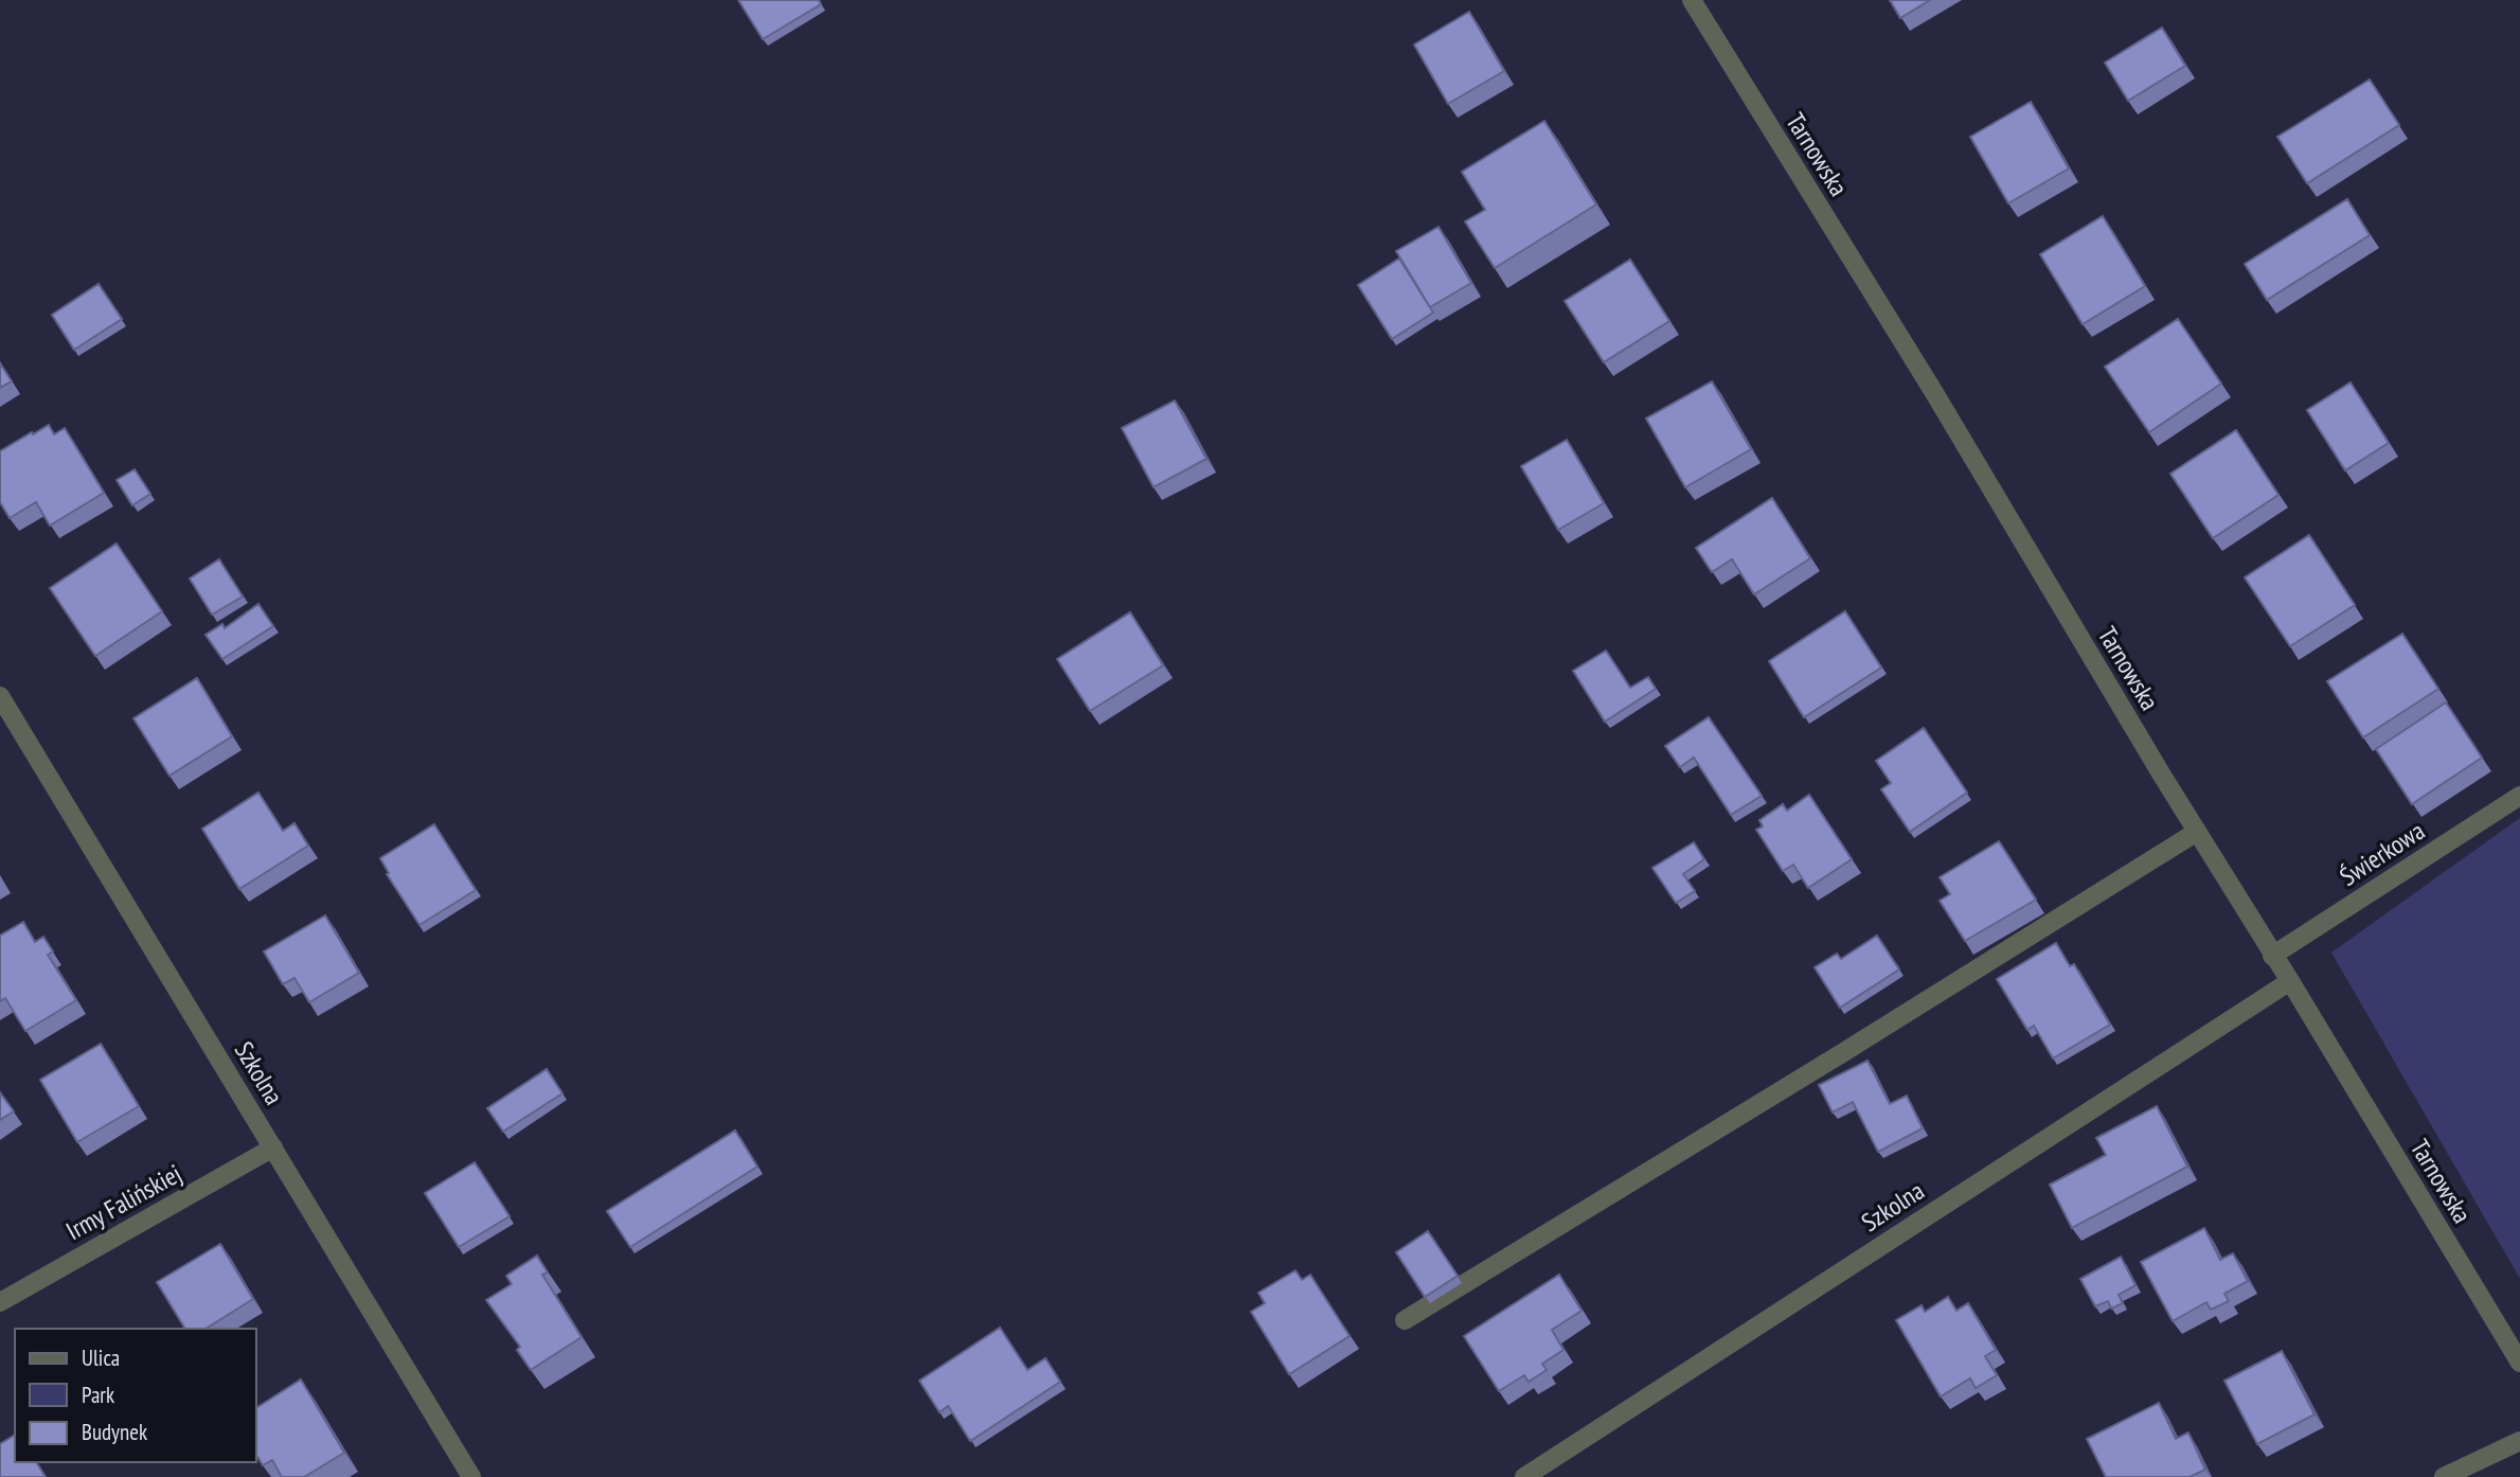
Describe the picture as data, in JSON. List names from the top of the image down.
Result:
{
  "streets": {
    "street": [
      "Tarnowska",
      "Świerkowa",
      "Szkolna",
      "Irmy Falińskiej"
    ]
  },
  "crossings": [
    ["Tarnowska", "Świerkowa"],
    ["Tarnowska", "Szkolna"],
    ["Szkolna", "Irmy Falińskiej"]
  ],
  "legend": ["Ulica", "Park", "Budynek"]
}
